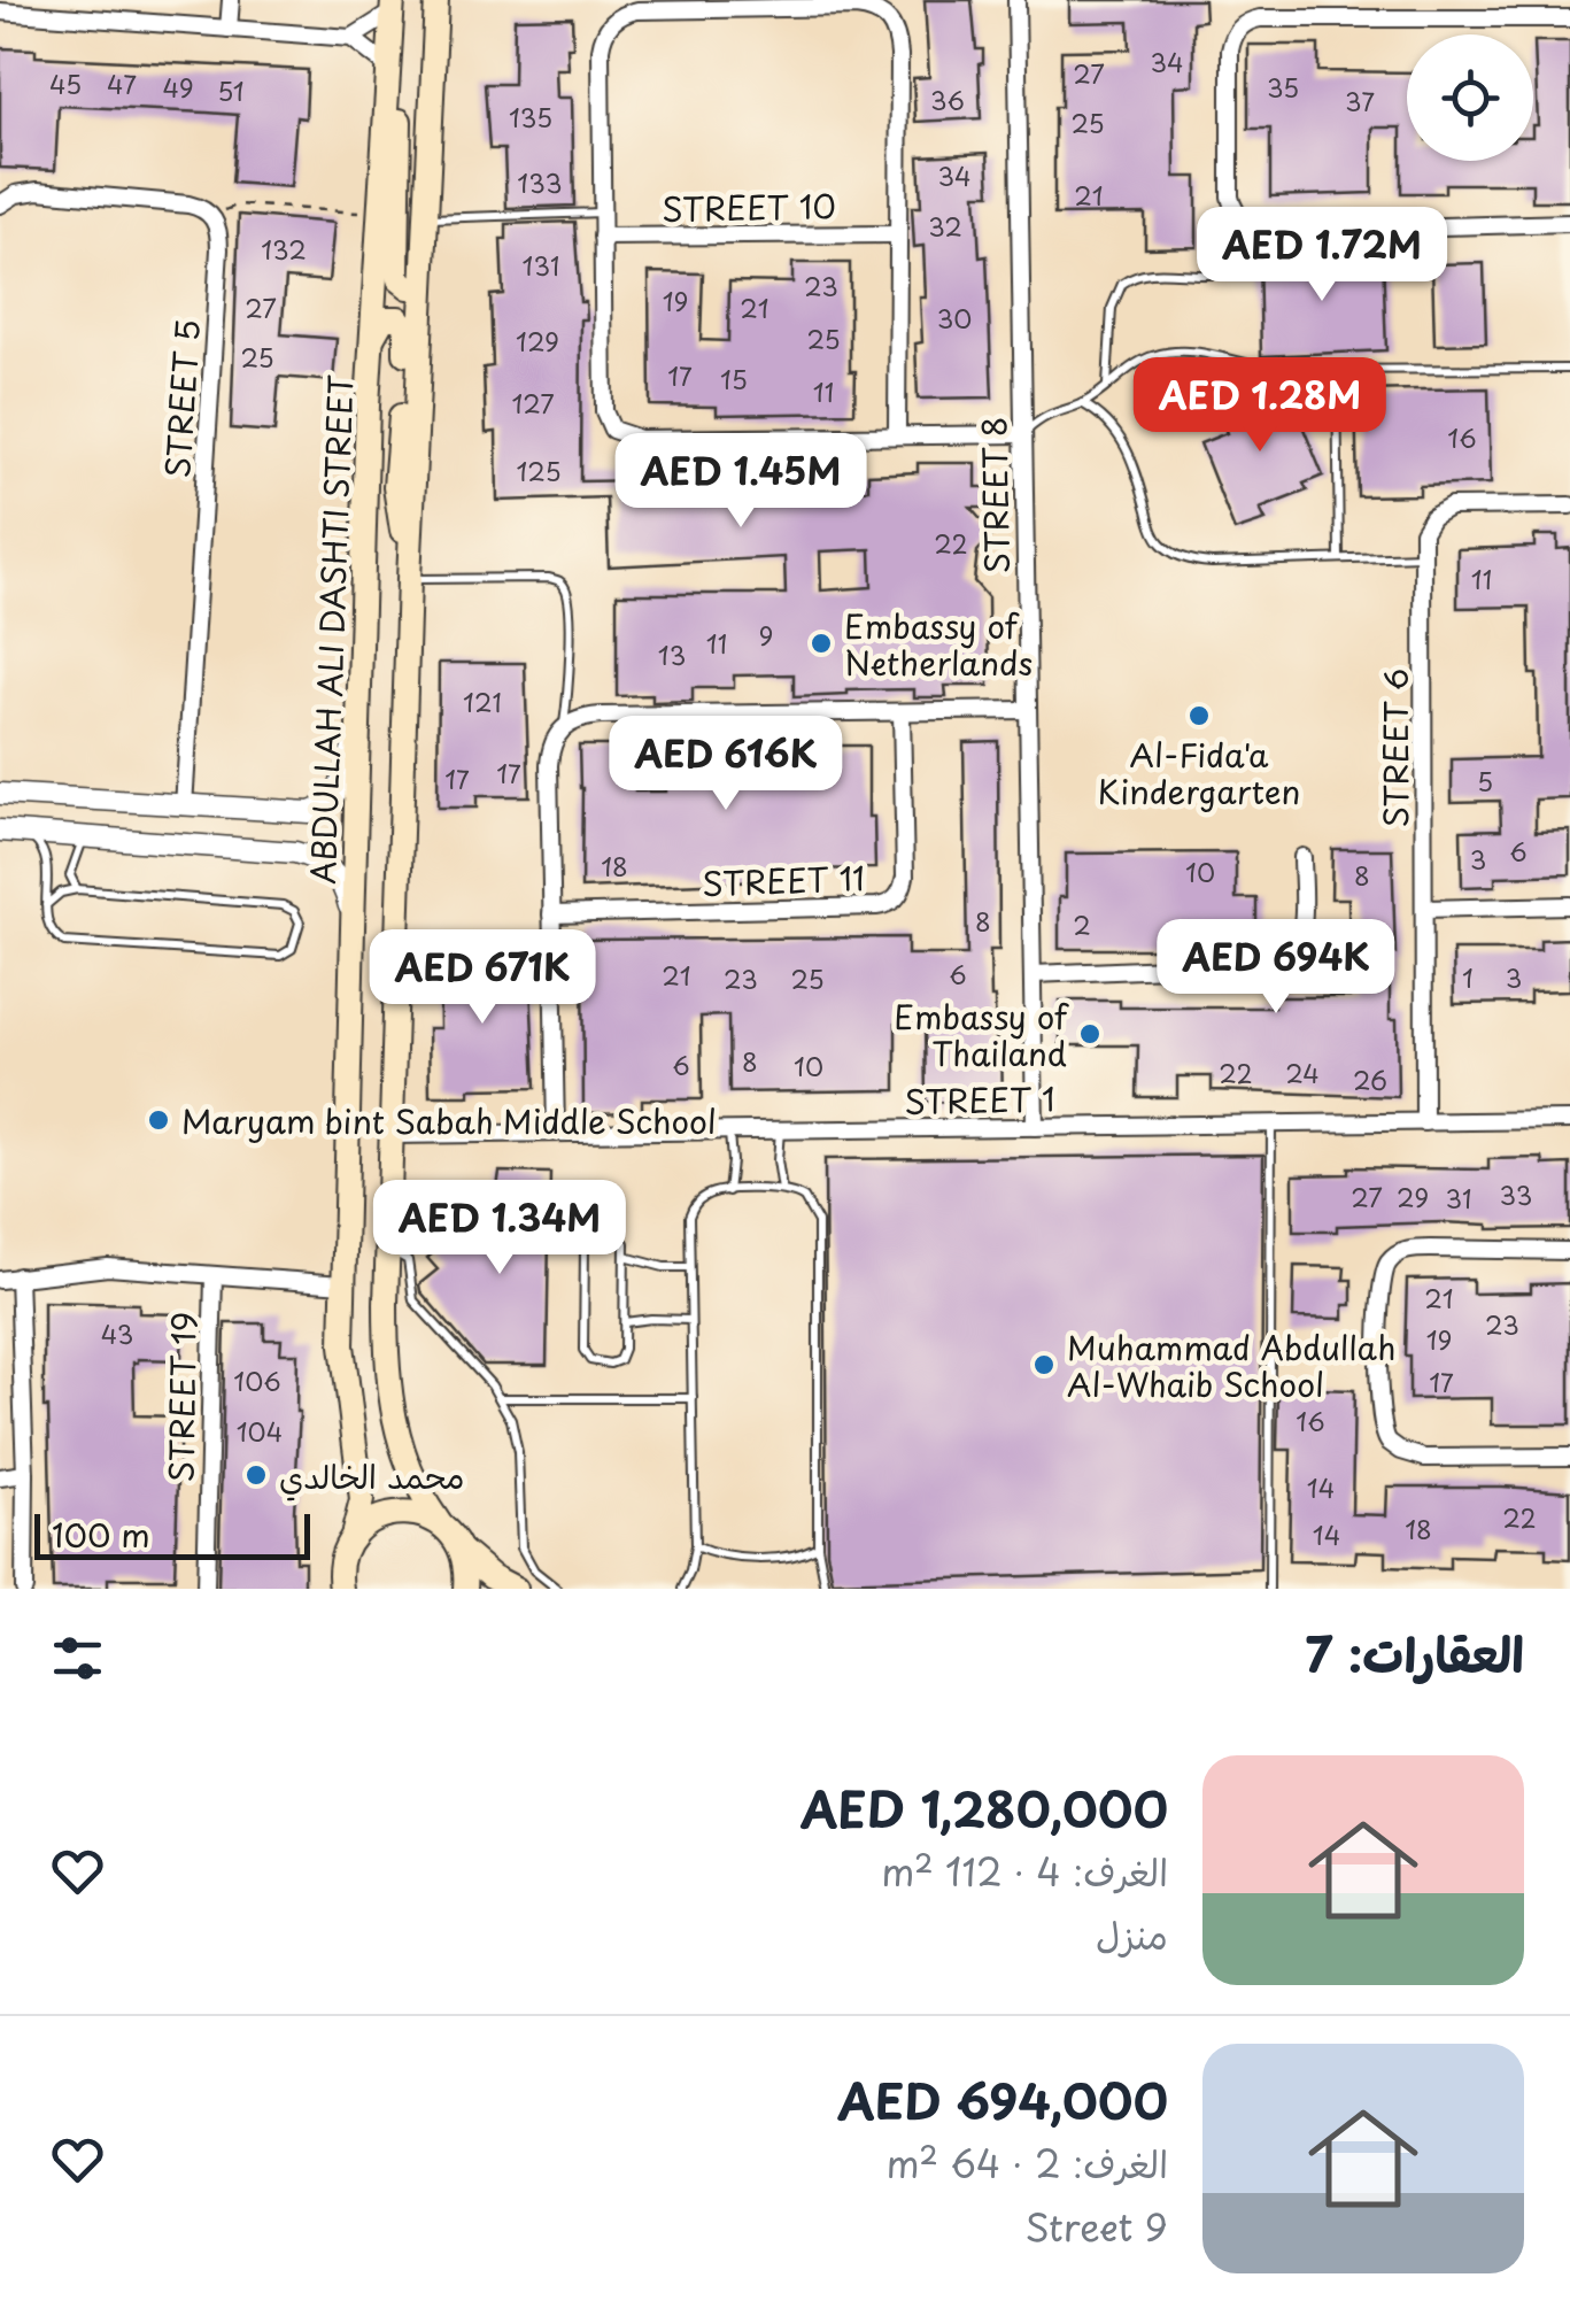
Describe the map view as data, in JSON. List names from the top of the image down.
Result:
{
  "streets": {
    "main road": ["ABDULLAH ALI DASHTI STREET"],
    "street": [
      "STREET 10",
      "STREET 5",
      "STREET 8",
      "STREET 6",
      "STREET 11",
      "STREET 1",
      "STREET 19"
    ]
  },
  "crossings": [
    ["STREET 8", "STREET 1"],
    ["STREET 6", "STREET 1"]
  ],
  "places": [
    "Embassy of Netherlands",
    "Al-Fida'a Kindergarten",
    "Embassy of Thailand",
    "Maryam bint Sabah Middle School",
    "Muhammad Abdullah Al-Whaib School",
    "محمد الخالدي"
  ],
  "house_numbers": [
    "34",
    "27",
    "45",
    "47",
    "49",
    "35",
    "51",
    "36",
    "37",
    "135",
    "25",
    "34",
    "133",
    "21",
    "32",
    "132",
    "131",
    "23",
    "19",
    "27",
    "21",
    "30",
    "25",
    "129",
    "25",
    "17",
    "15",
    "11",
    "127",
    "16",
    "125",
    "22",
    "11",
    "9",
    "11",
    "13",
    "121",
    "17",
    "17",
    "5",
    "6",
    "3",
    "18",
    "10",
    "8",
    "8",
    "2",
    "6",
    "21",
    "1",
    "3",
    "23",
    "25",
    "8",
    "6",
    "10",
    "22",
    "24",
    "26",
    "33",
    "27",
    "29",
    "31",
    "21",
    "23",
    "43",
    "19",
    "106",
    "17",
    "16",
    "104",
    "14",
    "22",
    "18",
    "14"
  ],
  "scale_bar": "100 m",
  "page": {
    "price": [
      "AED 1.72M",
      "AED 1.28M",
      "AED 1.45M",
      "AED 616K",
      "AED 694K",
      "AED 671K",
      "AED 1.34M"
    ],
    "scale": "100 m",
    "heading": "العقارات: 7",
    "list": [
      {
        "name": "AED 1,280,000",
        "note": "الغرف: 4 · 112 m² · منزل"
      },
      {
        "name": "AED 694,000",
        "note": "الغرف: 2 · 64 m² · Street 9"
      }
    ]
  }
}
